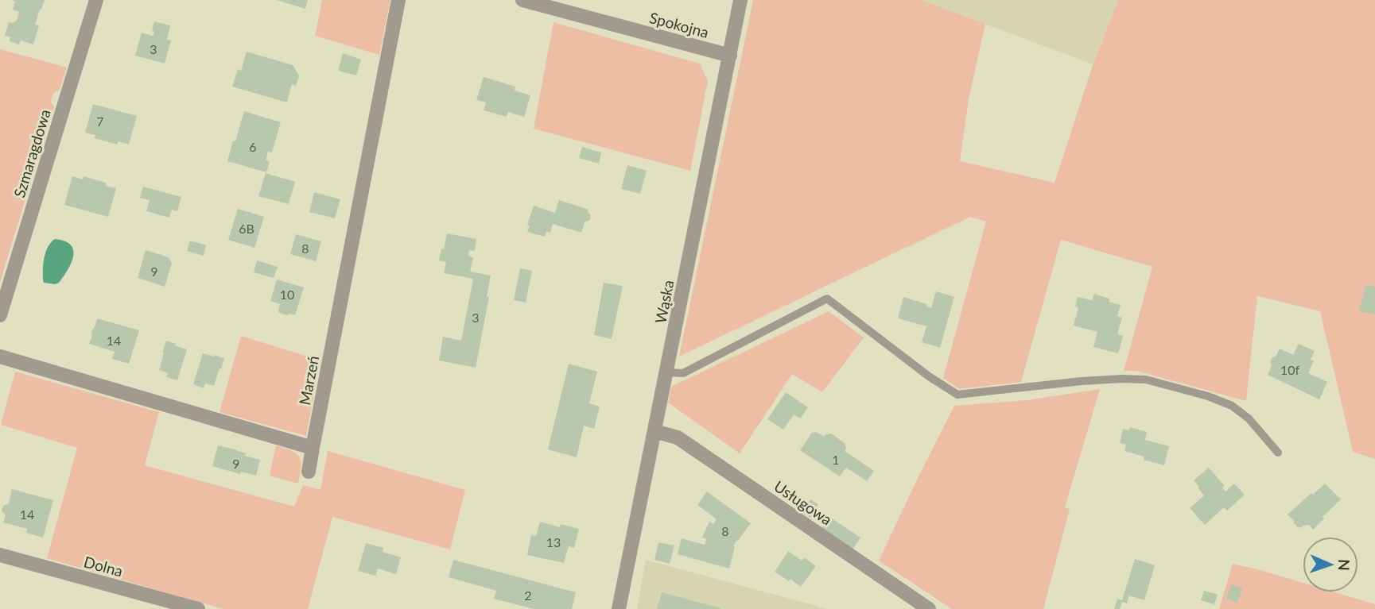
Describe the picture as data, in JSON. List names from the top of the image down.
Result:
{
  "streets": {
    "street": [
      "Spokojna",
      "Szmaragdowa",
      "Wąska",
      "Marzeń",
      "Usługowa",
      "Dolna"
    ]
  },
  "crossings": [
    ["Spokojna", "Wąska"],
    ["Wąska", "Usługowa"]
  ],
  "house_numbers": [
    "3",
    "7",
    "6",
    "6B",
    "8",
    "9",
    "10",
    "3",
    "14",
    "10f",
    "1",
    "9",
    "14",
    "8",
    "13",
    "2"
  ],
  "north": "right"
}
